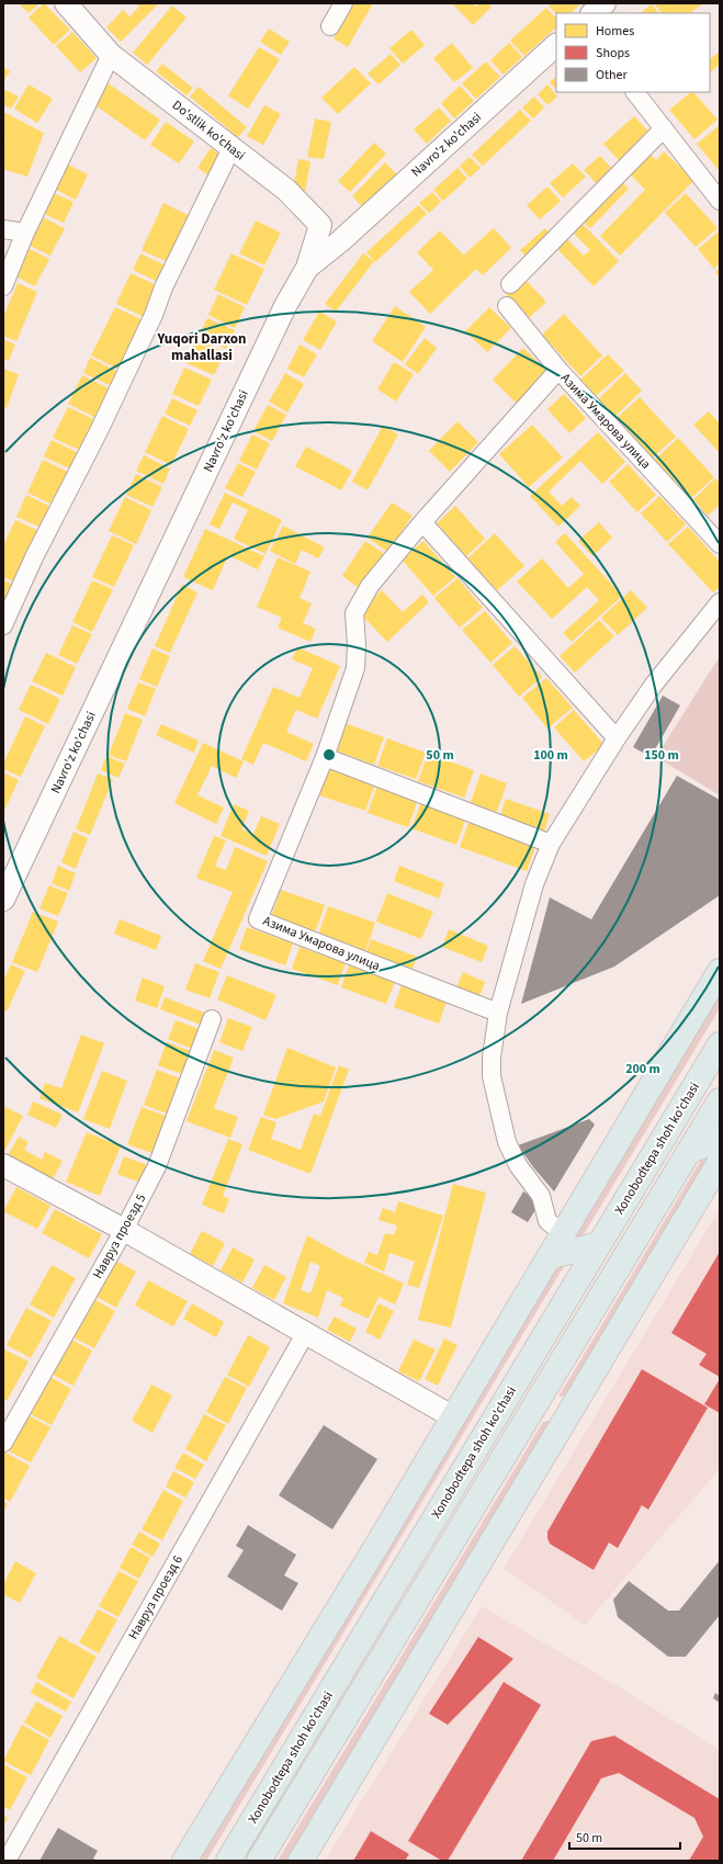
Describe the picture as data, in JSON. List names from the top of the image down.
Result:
{
  "streets": {
    "highway": ["Xonobodtepa shoh ko'chasi"],
    "street": [
      "Do'stlik ko'chasi",
      "Navro'z ko'chasi",
      "Азима Умарова улица",
      "Навруз проезд 5",
      "Навруз проезд 6"
    ]
  },
  "crossings": [
    ["Do'stlik ko'chasi", "Navro'z ko'chasi"]
  ],
  "districts": ["Yuqori Darxon mahallasi"],
  "legend": ["Homes", "Shops", "Other"],
  "scale_bar": "50 m",
  "rings": [
    "50 m",
    "100 m",
    "150 m",
    "200 m"
  ]
}
